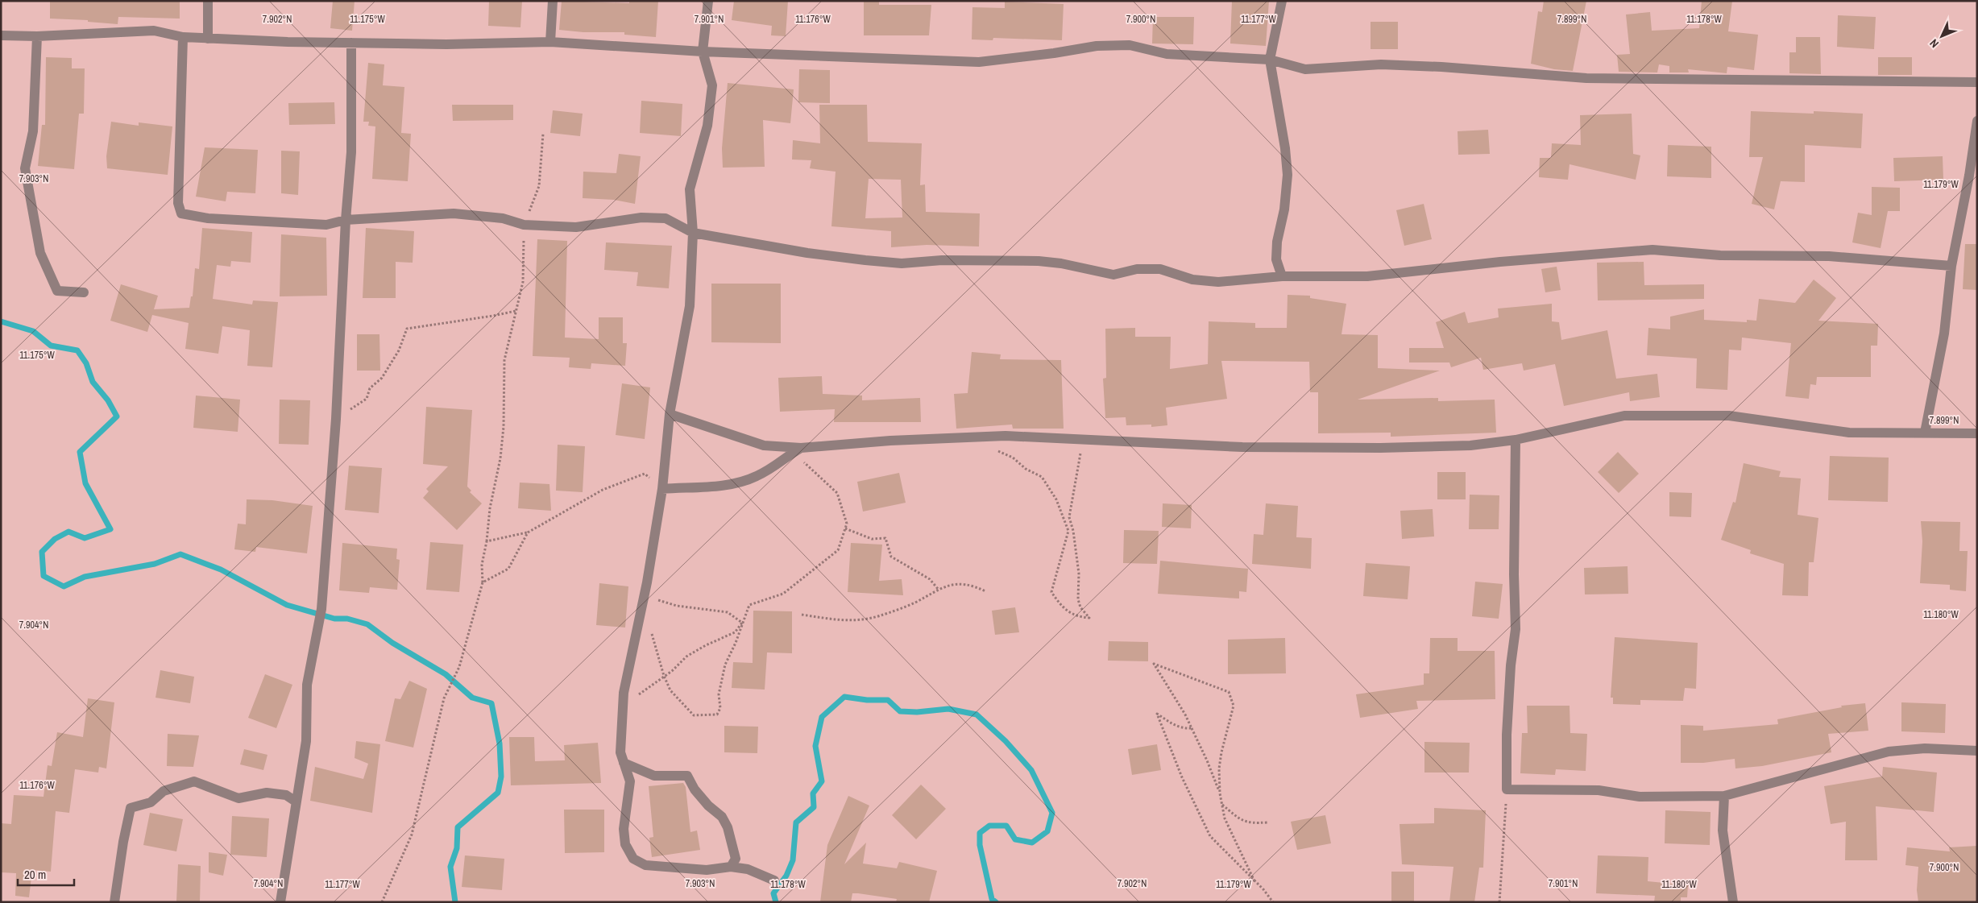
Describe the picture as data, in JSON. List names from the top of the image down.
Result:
{
  "scale_bar": "20 m",
  "north": "bottom left",
  "coordinates": [
    "11.175°W",
    "11.176°W",
    "11.177°W",
    "11.178°W",
    "7.902°N",
    "7.901°N",
    "7.900°N",
    "7.899°N",
    "7.903°N",
    "11.179°W",
    "11.180°W",
    "7.904°N"
  ]
}
